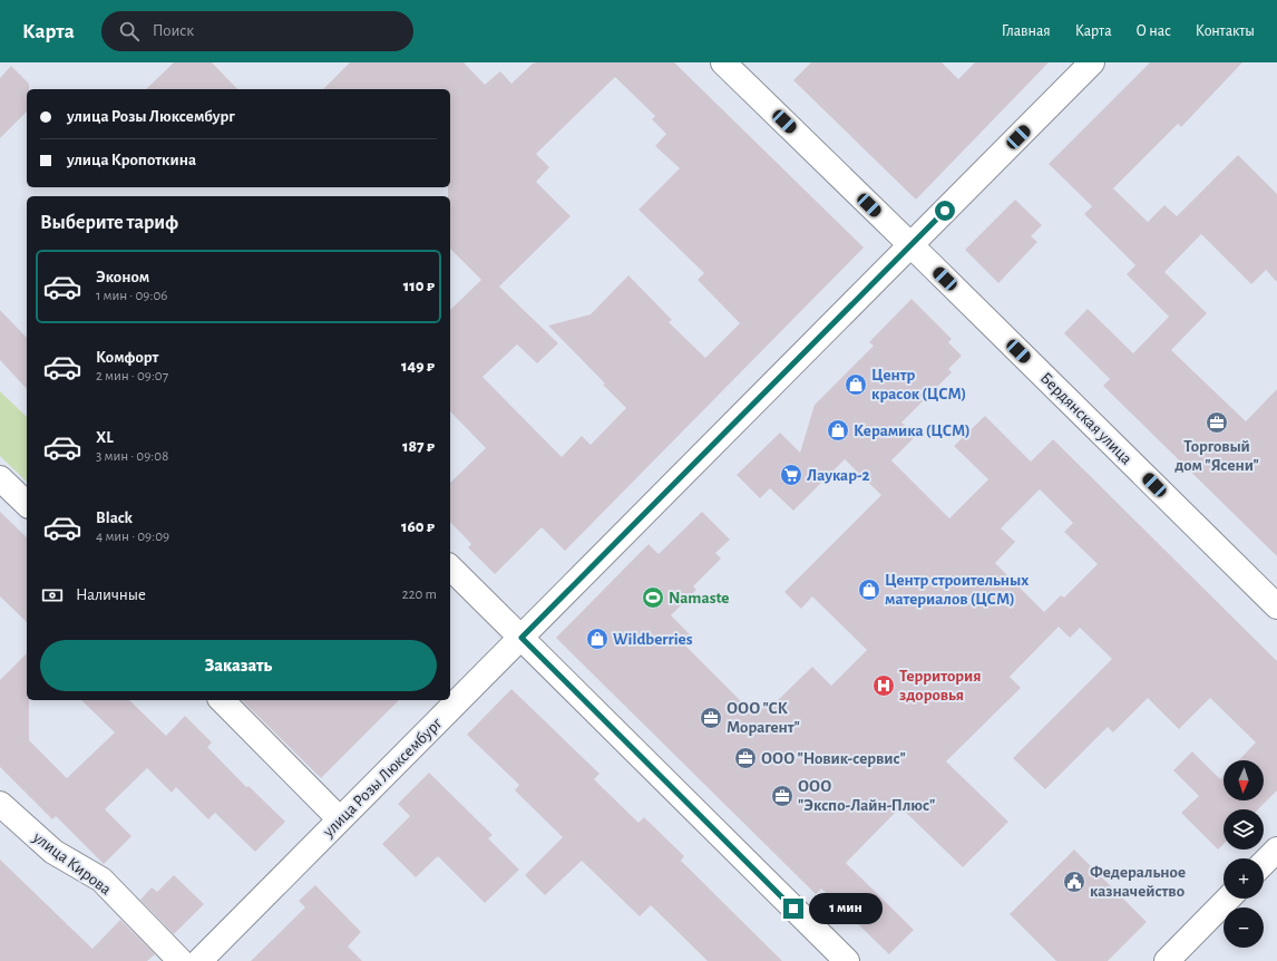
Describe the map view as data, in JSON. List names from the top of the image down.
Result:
{
  "streets": {
    "street": ["Бердянская улица", "улица Розы Люксембург", "улица Кирова"]
  },
  "crossings": [
    ["Бердянская улица", "улица Розы Люксембург"]
  ],
  "places": {
    "shop": [
      "Центр красок (ЦСМ)",
      "Керамика (ЦСМ)",
      "Центр строительных материалов (ЦСМ)",
      "Wildberries"
    ],
    "office": [
      "Торговый дом \"Ясени\"",
      "ООО \"СК Морагент\"",
      "ООО \"Новик-сервис\"",
      "ООО \"Экспо-Лайн-Плюс\""
    ],
    "supermarket": ["Лаукар-2"],
    "sports": ["Namaste"],
    "hospital": ["Территория здоровья"],
    "public building": ["Федеральное казначейство"]
  },
  "north": "bottom",
  "page": {
    "header": "Карта",
    "search": "Поиск",
    "nav": [
      "Главная",
      "Карта",
      "О нас",
      "Контакты"
    ],
    "banner": ["улица Розы Люксембург", "улица Кропоткина"],
    "heading": "Выберите тариф",
    "list": [
      {
        "name": "Эконом",
        "note": "1 мин · 09:06",
        "value": "110 ₽"
      },
      {
        "name": "Комфорт",
        "note": "2 мин · 09:07",
        "value": "149 ₽"
      },
      {
        "name": "XL",
        "note": "3 мин · 09:08",
        "value": "187 ₽"
      },
      {
        "name": "Black",
        "note": "4 мин · 09:09",
        "value": "160 ₽"
      }
    ],
    "pay": ["Наличные", "220 m"],
    "buttons": "Заказать",
    "map_buttons": ["+", "−"],
    "bubble": "1 мин"
  }
}
